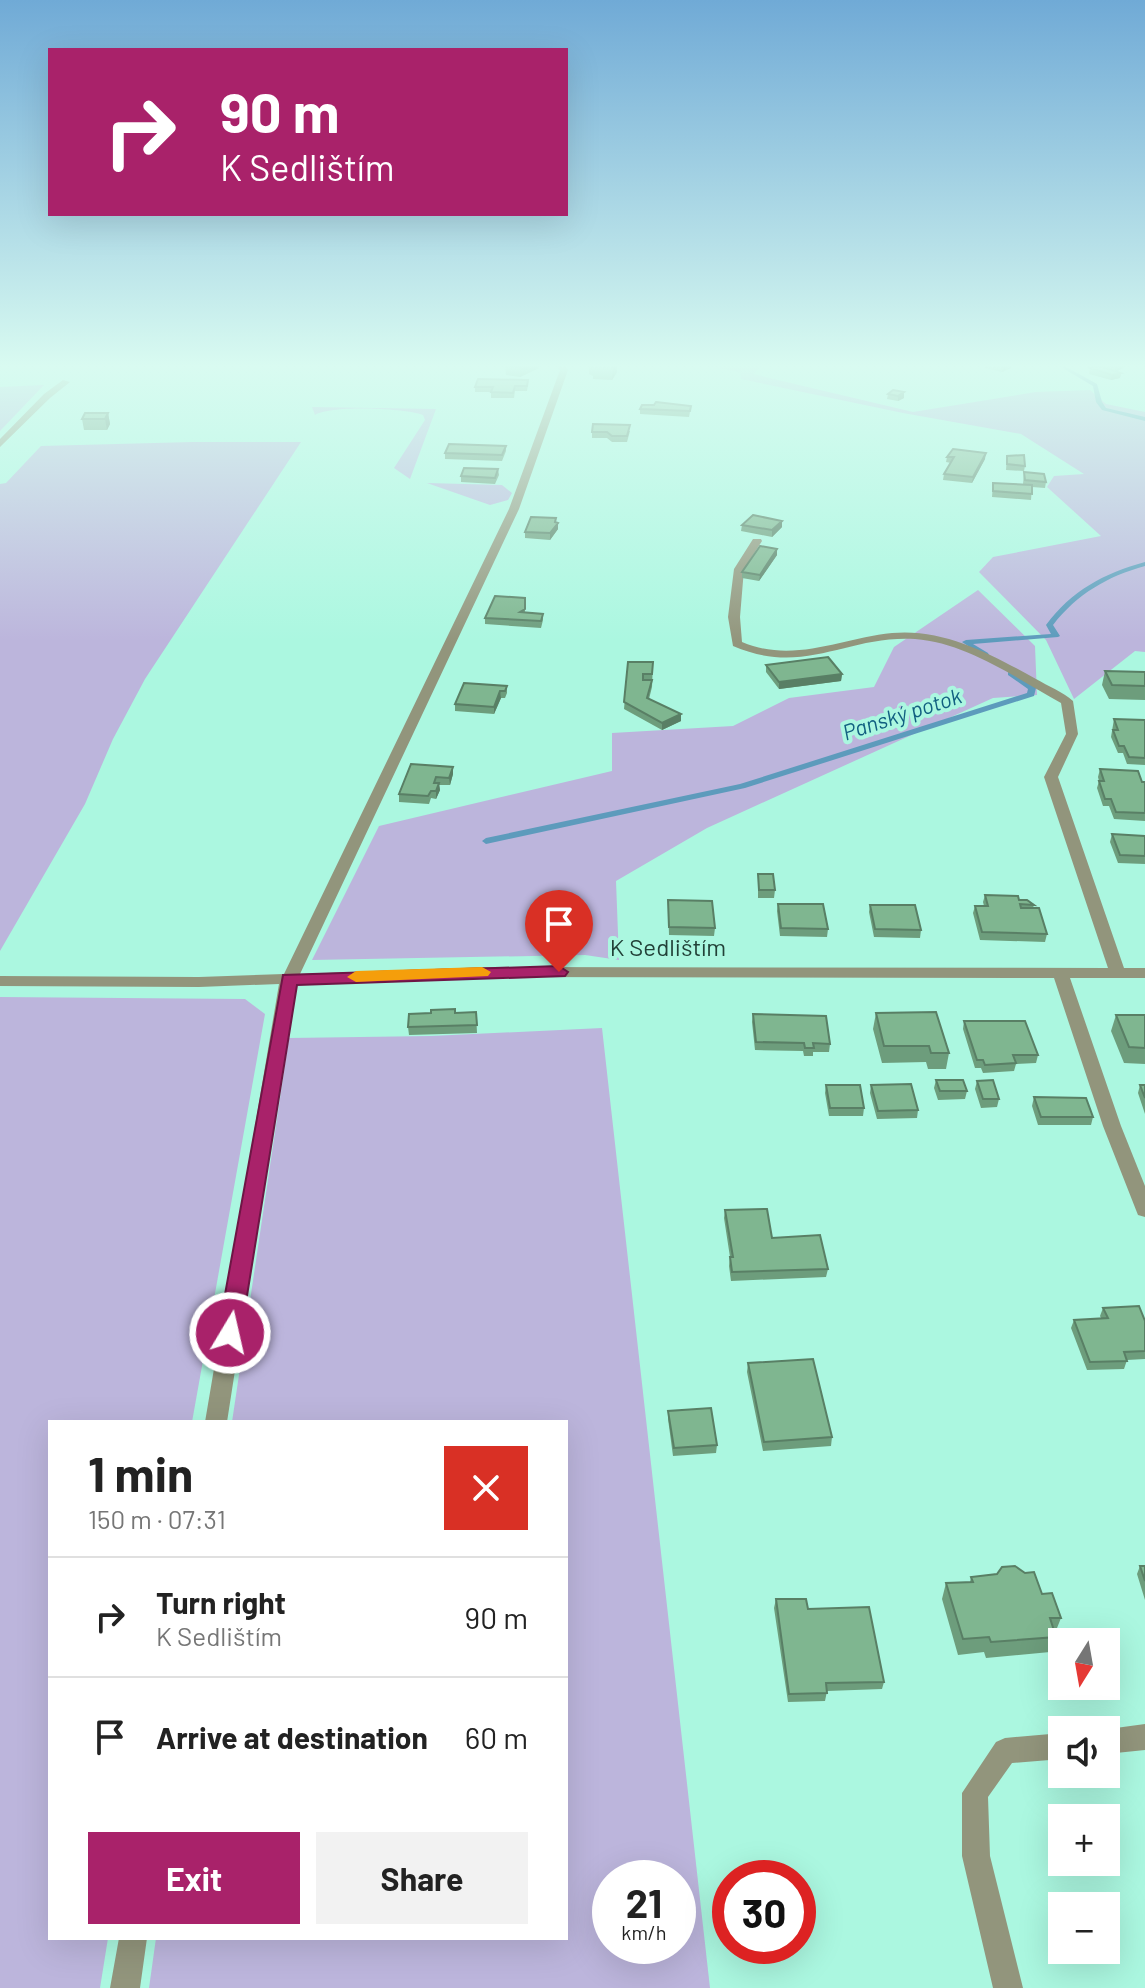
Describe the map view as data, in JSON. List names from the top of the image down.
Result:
{
  "streets": {
    "street": ["K Sedlištím"]
  },
  "water": ["Panský potok"],
  "north": "bottom",
  "page": {
    "turn": ["90 m", "K Sedlištím"],
    "heading": ["1 min", "150 m · 07:31"],
    "list": [
      {
        "name": "Turn right",
        "note": "K Sedlištím",
        "value": "90 m"
      },
      {
        "name": "Arrive at destination",
        "value": "60 m"
      }
    ],
    "map_buttons": ["+", "−"],
    "buttons": ["Exit", "Share"],
    "speed": "21 km/h",
    "limit": "30"
  }
}
